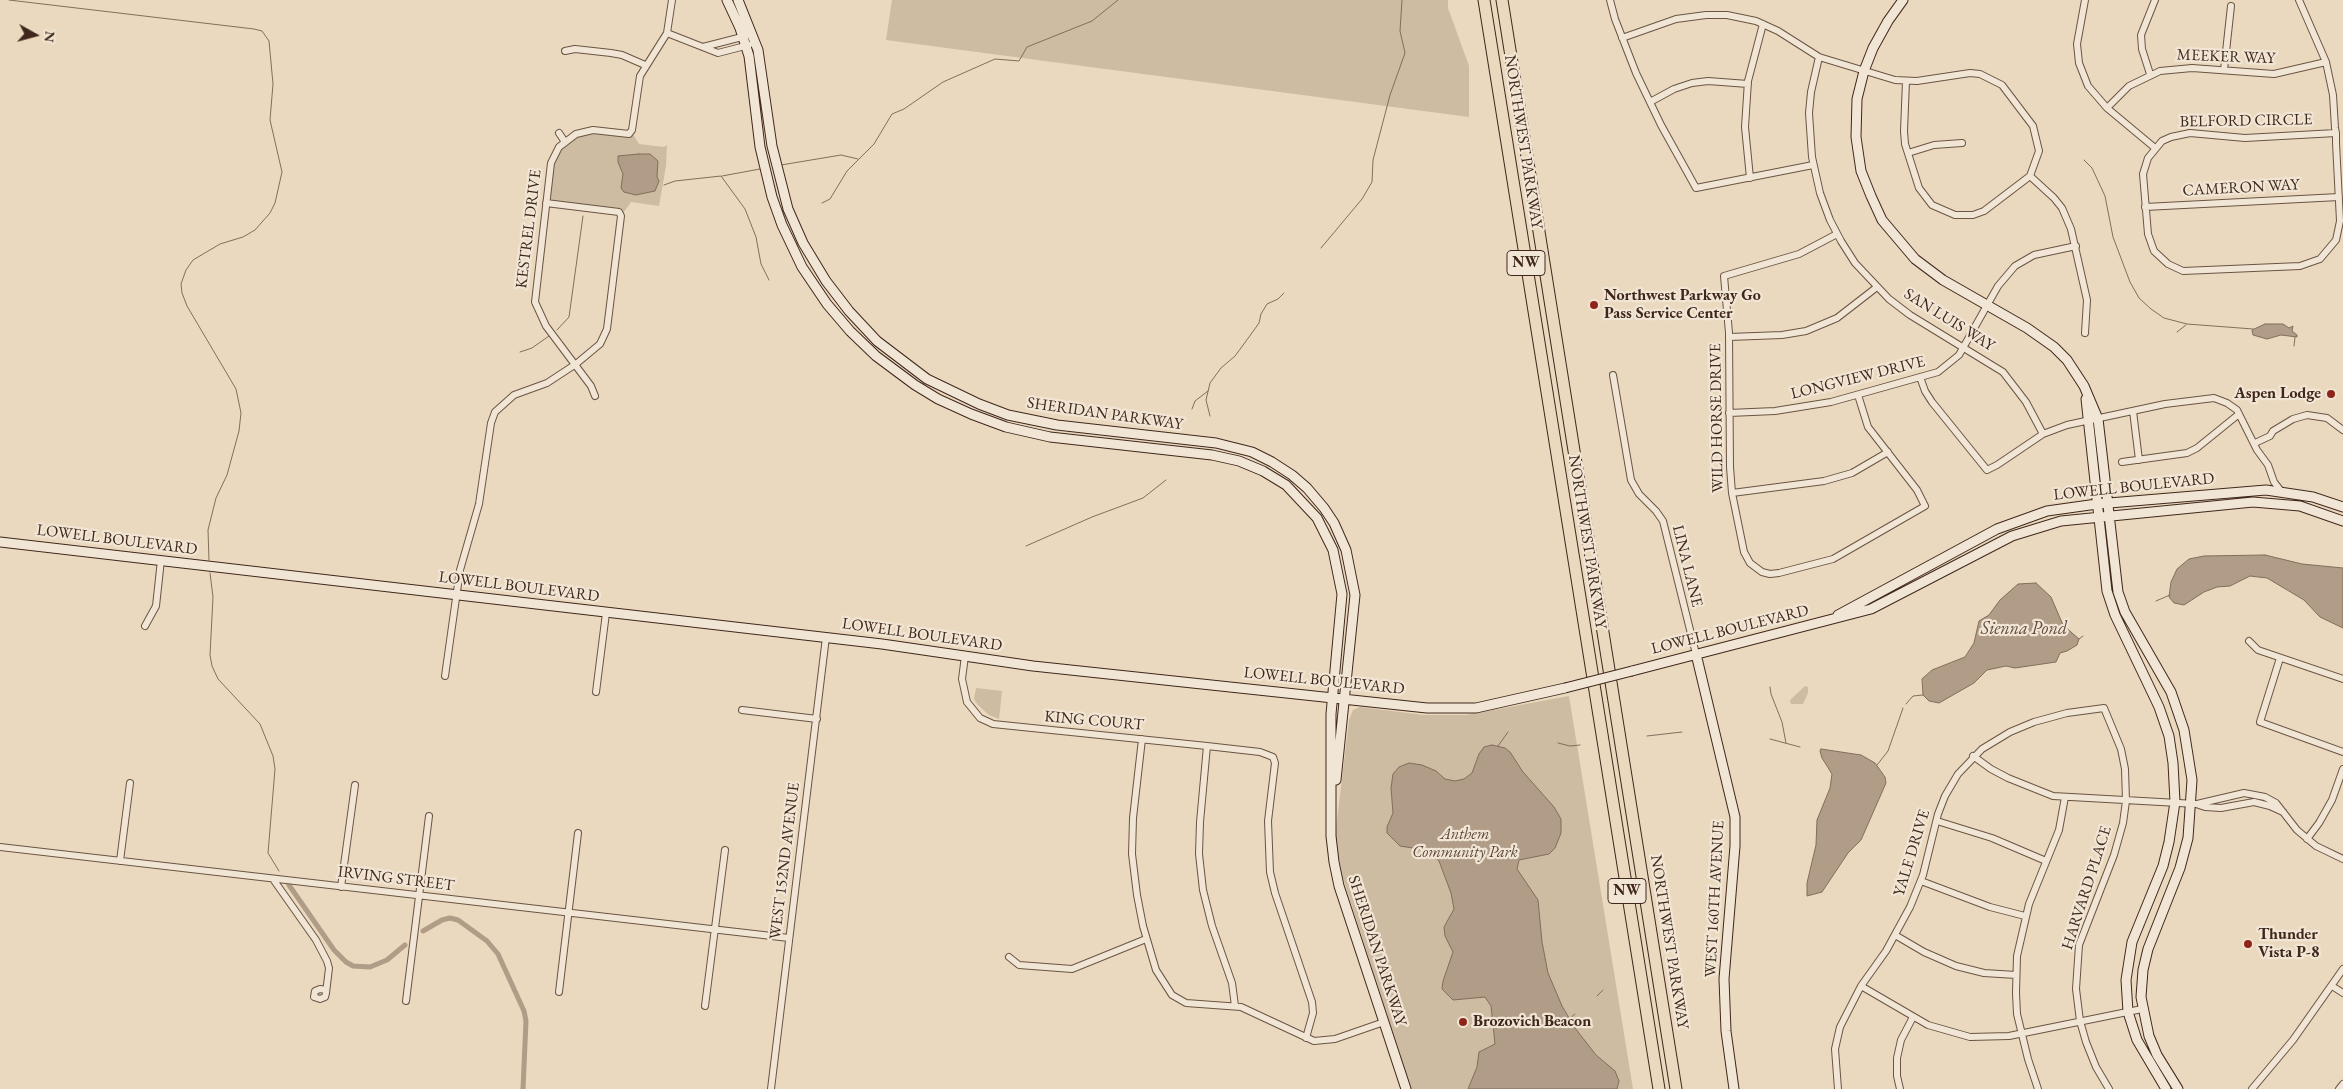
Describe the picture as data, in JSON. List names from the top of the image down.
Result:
{
  "streets": {
    "highway": ["NORTHWEST PARKWAY", "NW"],
    "main road": ["SHERIDAN PARKWAY", "LOWELL BOULEVARD", "WEST 160TH AVENUE"],
    "street": [
      "MEEKER WAY",
      "BELFORD CIRCLE",
      "CAMERON WAY",
      "KESTREL DRIVE",
      "SAN LUIS WAY",
      "LONGVIEW DRIVE",
      "WILD HORSE DRIVE",
      "LINA LANE",
      "KING COURT",
      "YALE DRIVE",
      "WEST 152ND AVENUE",
      "IRVING STREET",
      "HARVARD PLACE"
    ]
  },
  "crossings": [
    ["MEEKER WAY", "BELFORD CIRCLE"],
    ["BELFORD CIRCLE", "CAMERON WAY"],
    ["SAN LUIS WAY", "LONGVIEW DRIVE"],
    ["SAN LUIS WAY", "WILD HORSE DRIVE"],
    ["LONGVIEW DRIVE", "WILD HORSE DRIVE"],
    ["SHERIDAN PARKWAY", "LOWELL BOULEVARD"],
    ["LOWELL BOULEVARD", "LINA LANE"],
    ["LOWELL BOULEVARD", "KING COURT"],
    ["LOWELL BOULEVARD", "WEST 152ND AVENUE"],
    ["LOWELL BOULEVARD", "WEST 160TH AVENUE"],
    ["LINA LANE", "WEST 160TH AVENUE"],
    ["YALE DRIVE", "HARVARD PLACE"],
    ["WEST 152ND AVENUE", "IRVING STREET"]
  ],
  "water": ["Sienna Pond"],
  "parks": ["Anthem Community Park"],
  "places": [
    "Northwest Parkway Go Pass Service Center",
    "Aspen Lodge",
    "Thunder Vista P-8",
    "Brozovich Beacon"
  ],
  "north": "right"
}
